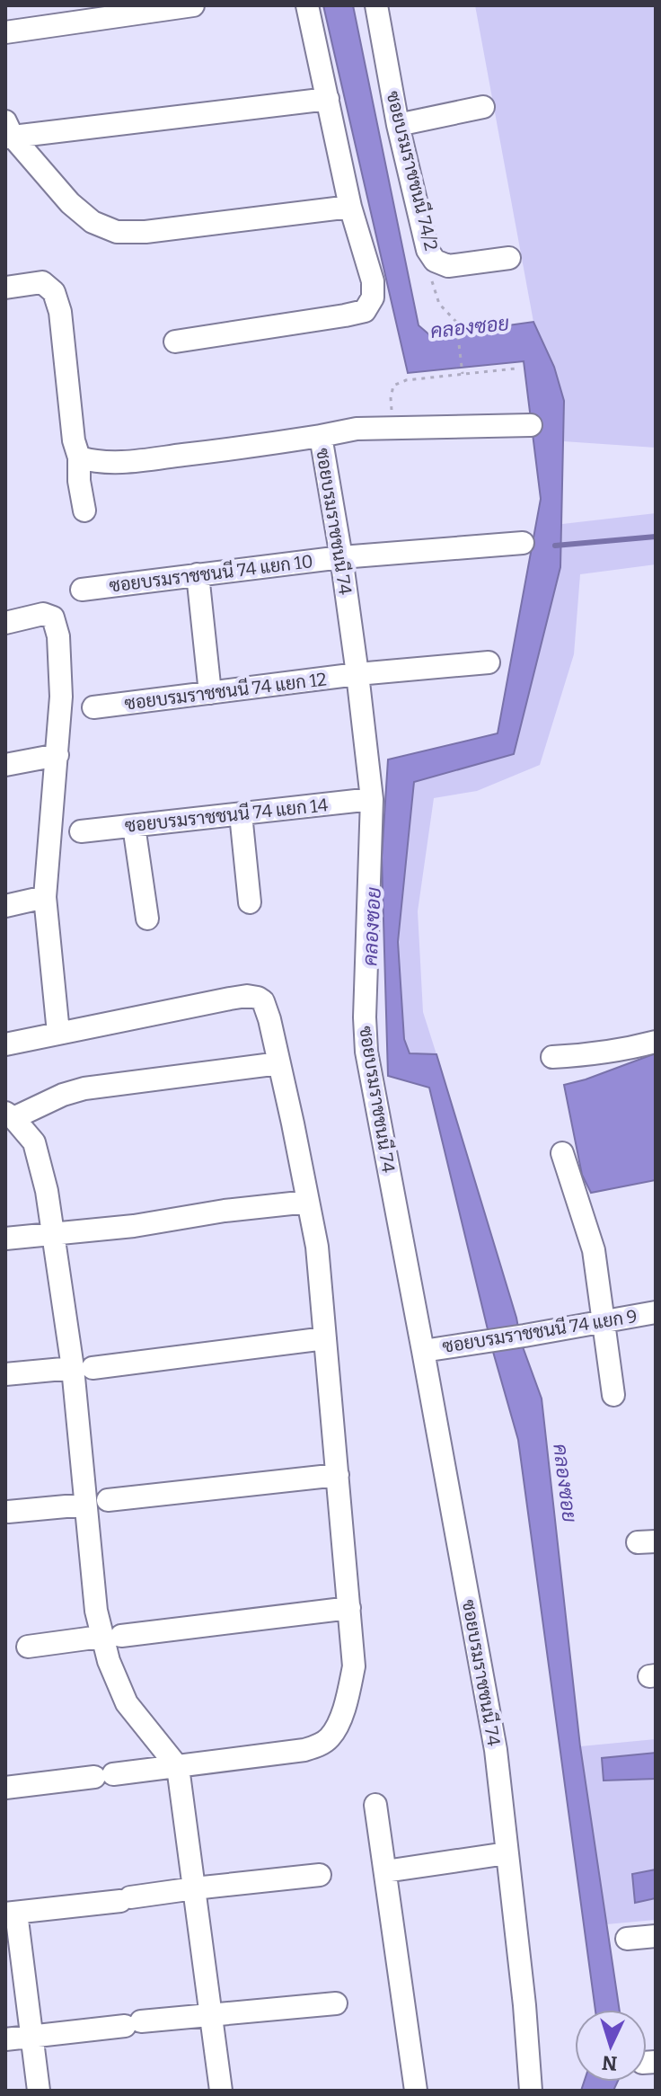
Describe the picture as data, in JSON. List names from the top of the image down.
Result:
{
  "streets": {
    "street": [
      "ซอยบรมราชชนนี 74/2",
      "ซอยบรมราชชนนี 74",
      "ซอยบรมราชชนนี 74 แยก 10",
      "ซอยบรมราชชนนี 74 แยก 12",
      "ซอยบรมราชชนนี 74 แยก 14",
      "ซอยบรมราชชนนี 74 แยก 9"
    ]
  },
  "crossings": [
    ["ซอยบรมราชชนนี 74", "ซอยบรมราชชนนี 74 แยก 10"],
    ["ซอยบรมราชชนนี 74", "ซอยบรมราชชนนี 74 แยก 12"],
    ["ซอยบรมราชชนนี 74", "ซอยบรมราชชนนี 74 แยก 14"],
    ["ซอยบรมราชชนนี 74", "ซอยบรมราชชนนี 74 แยก 9"]
  ],
  "water": ["คลองซอย"],
  "north": "bottom"
}
